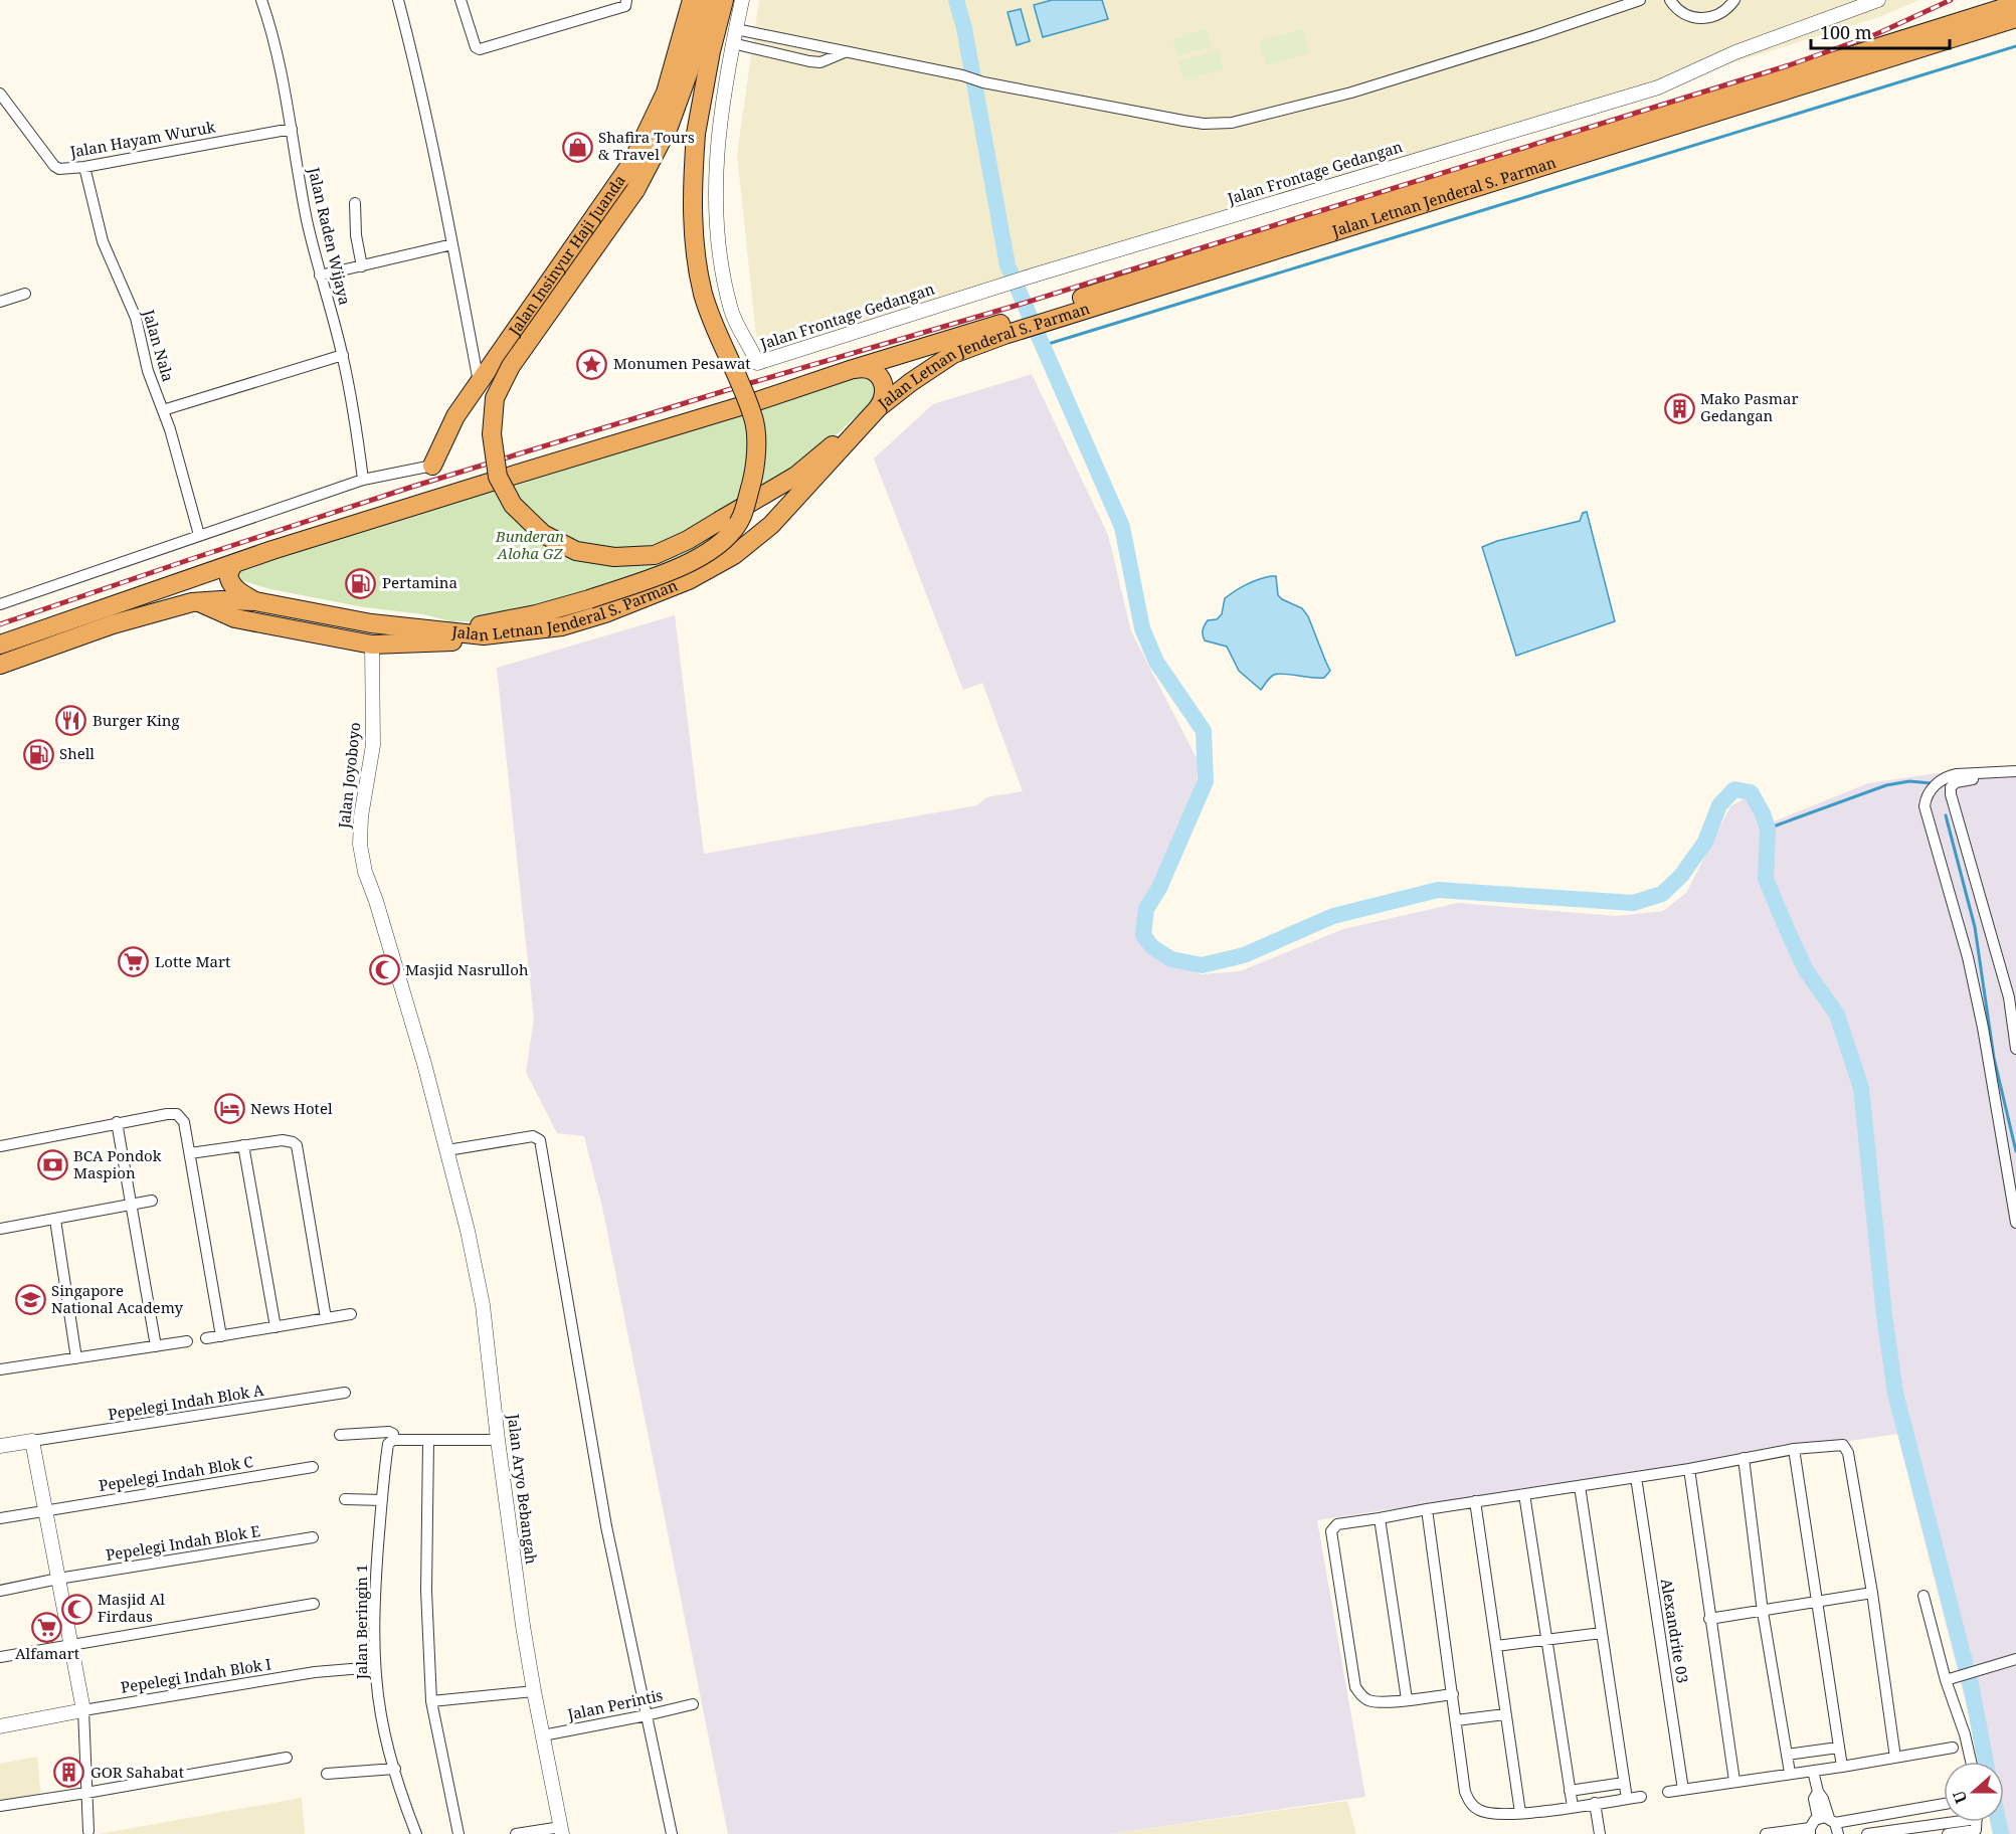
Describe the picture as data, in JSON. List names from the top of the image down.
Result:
{
  "streets": {
    "highway": ["Jalan Letnan Jenderal S. Parman", "Jalan Insinyur Haji Juanda"],
    "street": [
      "Jalan Hayam Wuruk",
      "Jalan Frontage Gedangan",
      "Jalan Raden Wijaya",
      "Jalan Nala",
      "Jalan Joyoboyo",
      "Pepelegi Indah Blok A",
      "Pepelegi Indah Blok C",
      "Jalan Aryo Bebangah",
      "Pepelegi Indah Blok E",
      "Jalan Beringin 1",
      "Alexandrite 03",
      "Pepelegi Indah Blok I",
      "Jalan Perintis"
    ]
  },
  "crossings": [
    ["Jalan Hayam Wuruk", "Jalan Raden Wijaya"],
    ["Jalan Hayam Wuruk", "Jalan Nala"],
    ["Jalan Joyoboyo", "Jalan Aryo Bebangah"],
    ["Jalan Aryo Bebangah", "Jalan Perintis"],
    ["Jalan Beringin 1", "Pepelegi Indah Blok I"]
  ],
  "parks": ["Bunderan Aloha GZ"],
  "places": {
    "shop": ["Shafira Tours & Travel"],
    "place": ["Monumen Pesawat"],
    "building": ["Mako Pasmar Gedangan", "GOR Sahabat"],
    "fuel station": ["Pertamina", "Shell"],
    "restaurant": ["Burger King"],
    "supermarket": ["Lotte Mart", "Alfamart"],
    "mosque": ["Masjid Nasrulloh", "Masjid Al Firdaus"],
    "hotel": ["News Hotel"],
    "bank": ["BCA Pondok Maspion"],
    "school or university": ["Singapore National Academy"]
  },
  "scale_bar": "100 m",
  "north": "left"
}
